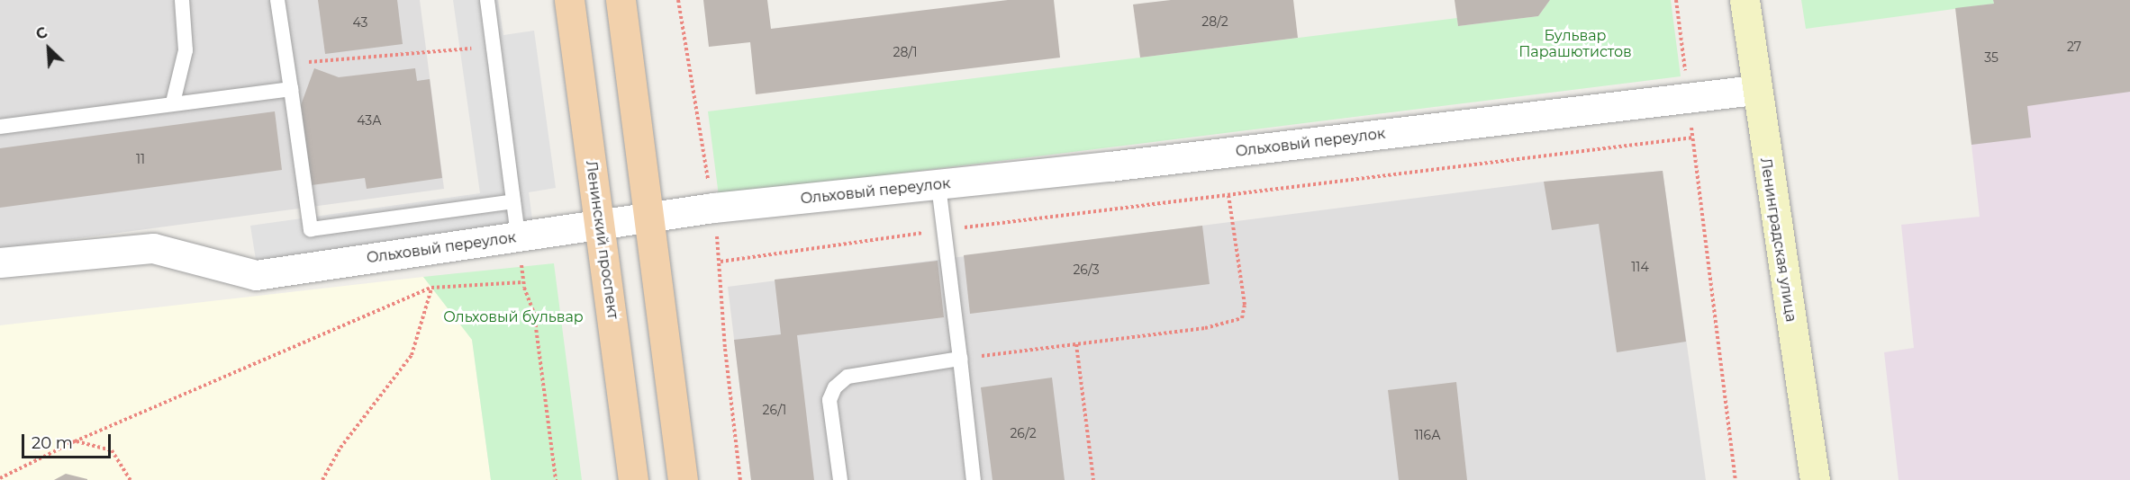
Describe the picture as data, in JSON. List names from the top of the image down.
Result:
{
  "streets": {
    "main road": ["Ленинский проспект", "Ленинградская улица"],
    "street": ["Ольховый переулок"]
  },
  "crossings": [
    ["Ольховый переулок", "Ленинский проспект"],
    ["Ольховый переулок", "Ленинградская улица"]
  ],
  "parks": ["Бульвар Парашютистов", "Ольховый бульвар"],
  "house_numbers": [
    "28/2",
    "43",
    "27",
    "28/1",
    "35",
    "43А",
    "11",
    "114",
    "26/3",
    "26/1",
    "26/2",
    "116А"
  ],
  "scale_bar": "20 m",
  "north": "top left"
}
